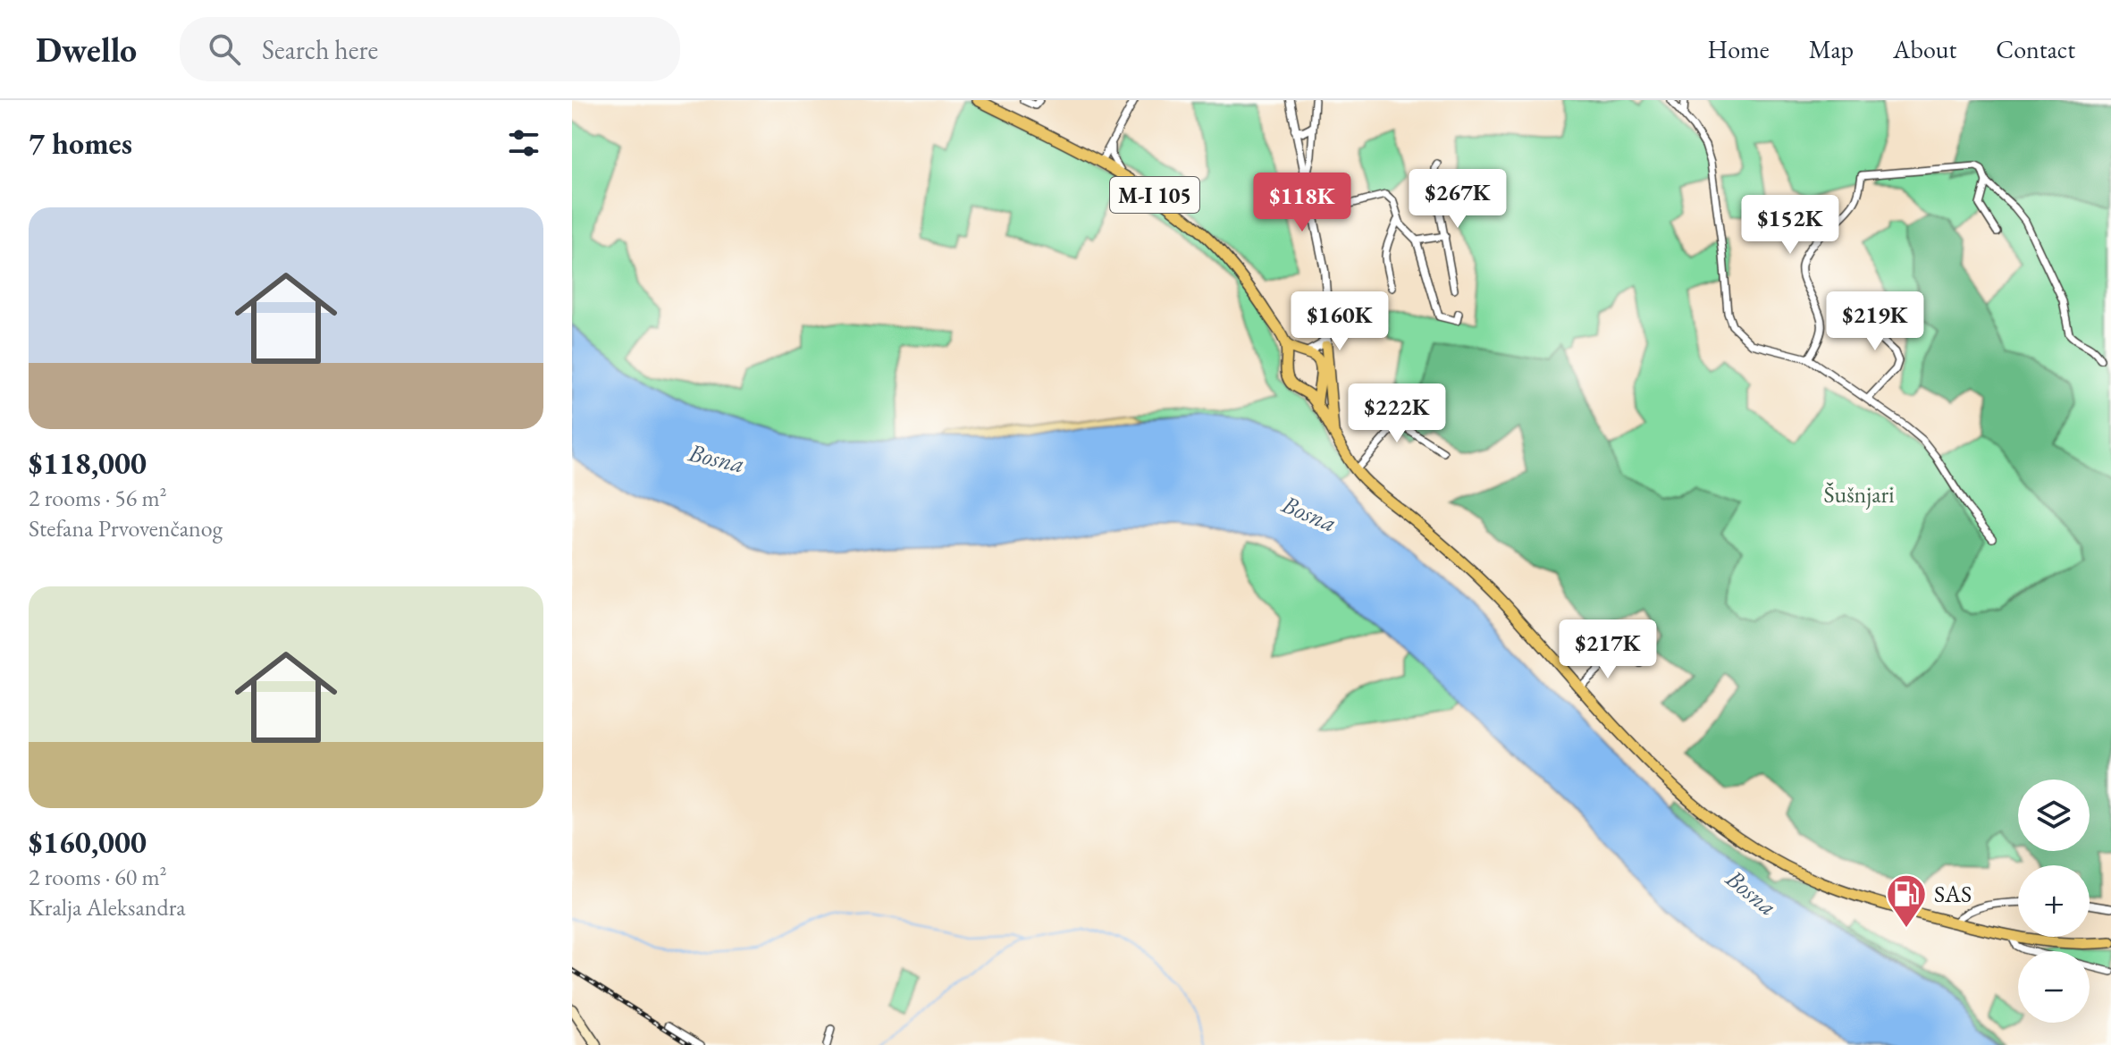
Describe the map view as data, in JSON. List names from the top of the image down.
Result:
{
  "streets": {
    "main road": ["M-I 105"]
  },
  "water": ["Bosna"],
  "parks": ["Šušnjari"],
  "places": {
    "fuel station": ["SAS"]
  },
  "page": {
    "header": "Dwello",
    "search": "Search here",
    "nav": [
      "Home",
      "Map",
      "About",
      "Contact"
    ],
    "heading": "7 homes",
    "price": [
      "$267K",
      "$118K",
      "$152K",
      "$160K",
      "$219K",
      "$222K",
      "$217K"
    ],
    "list": [
      {
        "name": "$118,000",
        "note": "2 rooms · 56 m² · Stefana Prvovenčanog"
      },
      {
        "name": "$160,000",
        "note": "2 rooms · 60 m² · Kralja Aleksandra"
      }
    ],
    "map_buttons": ["+", "−"]
  }
}
